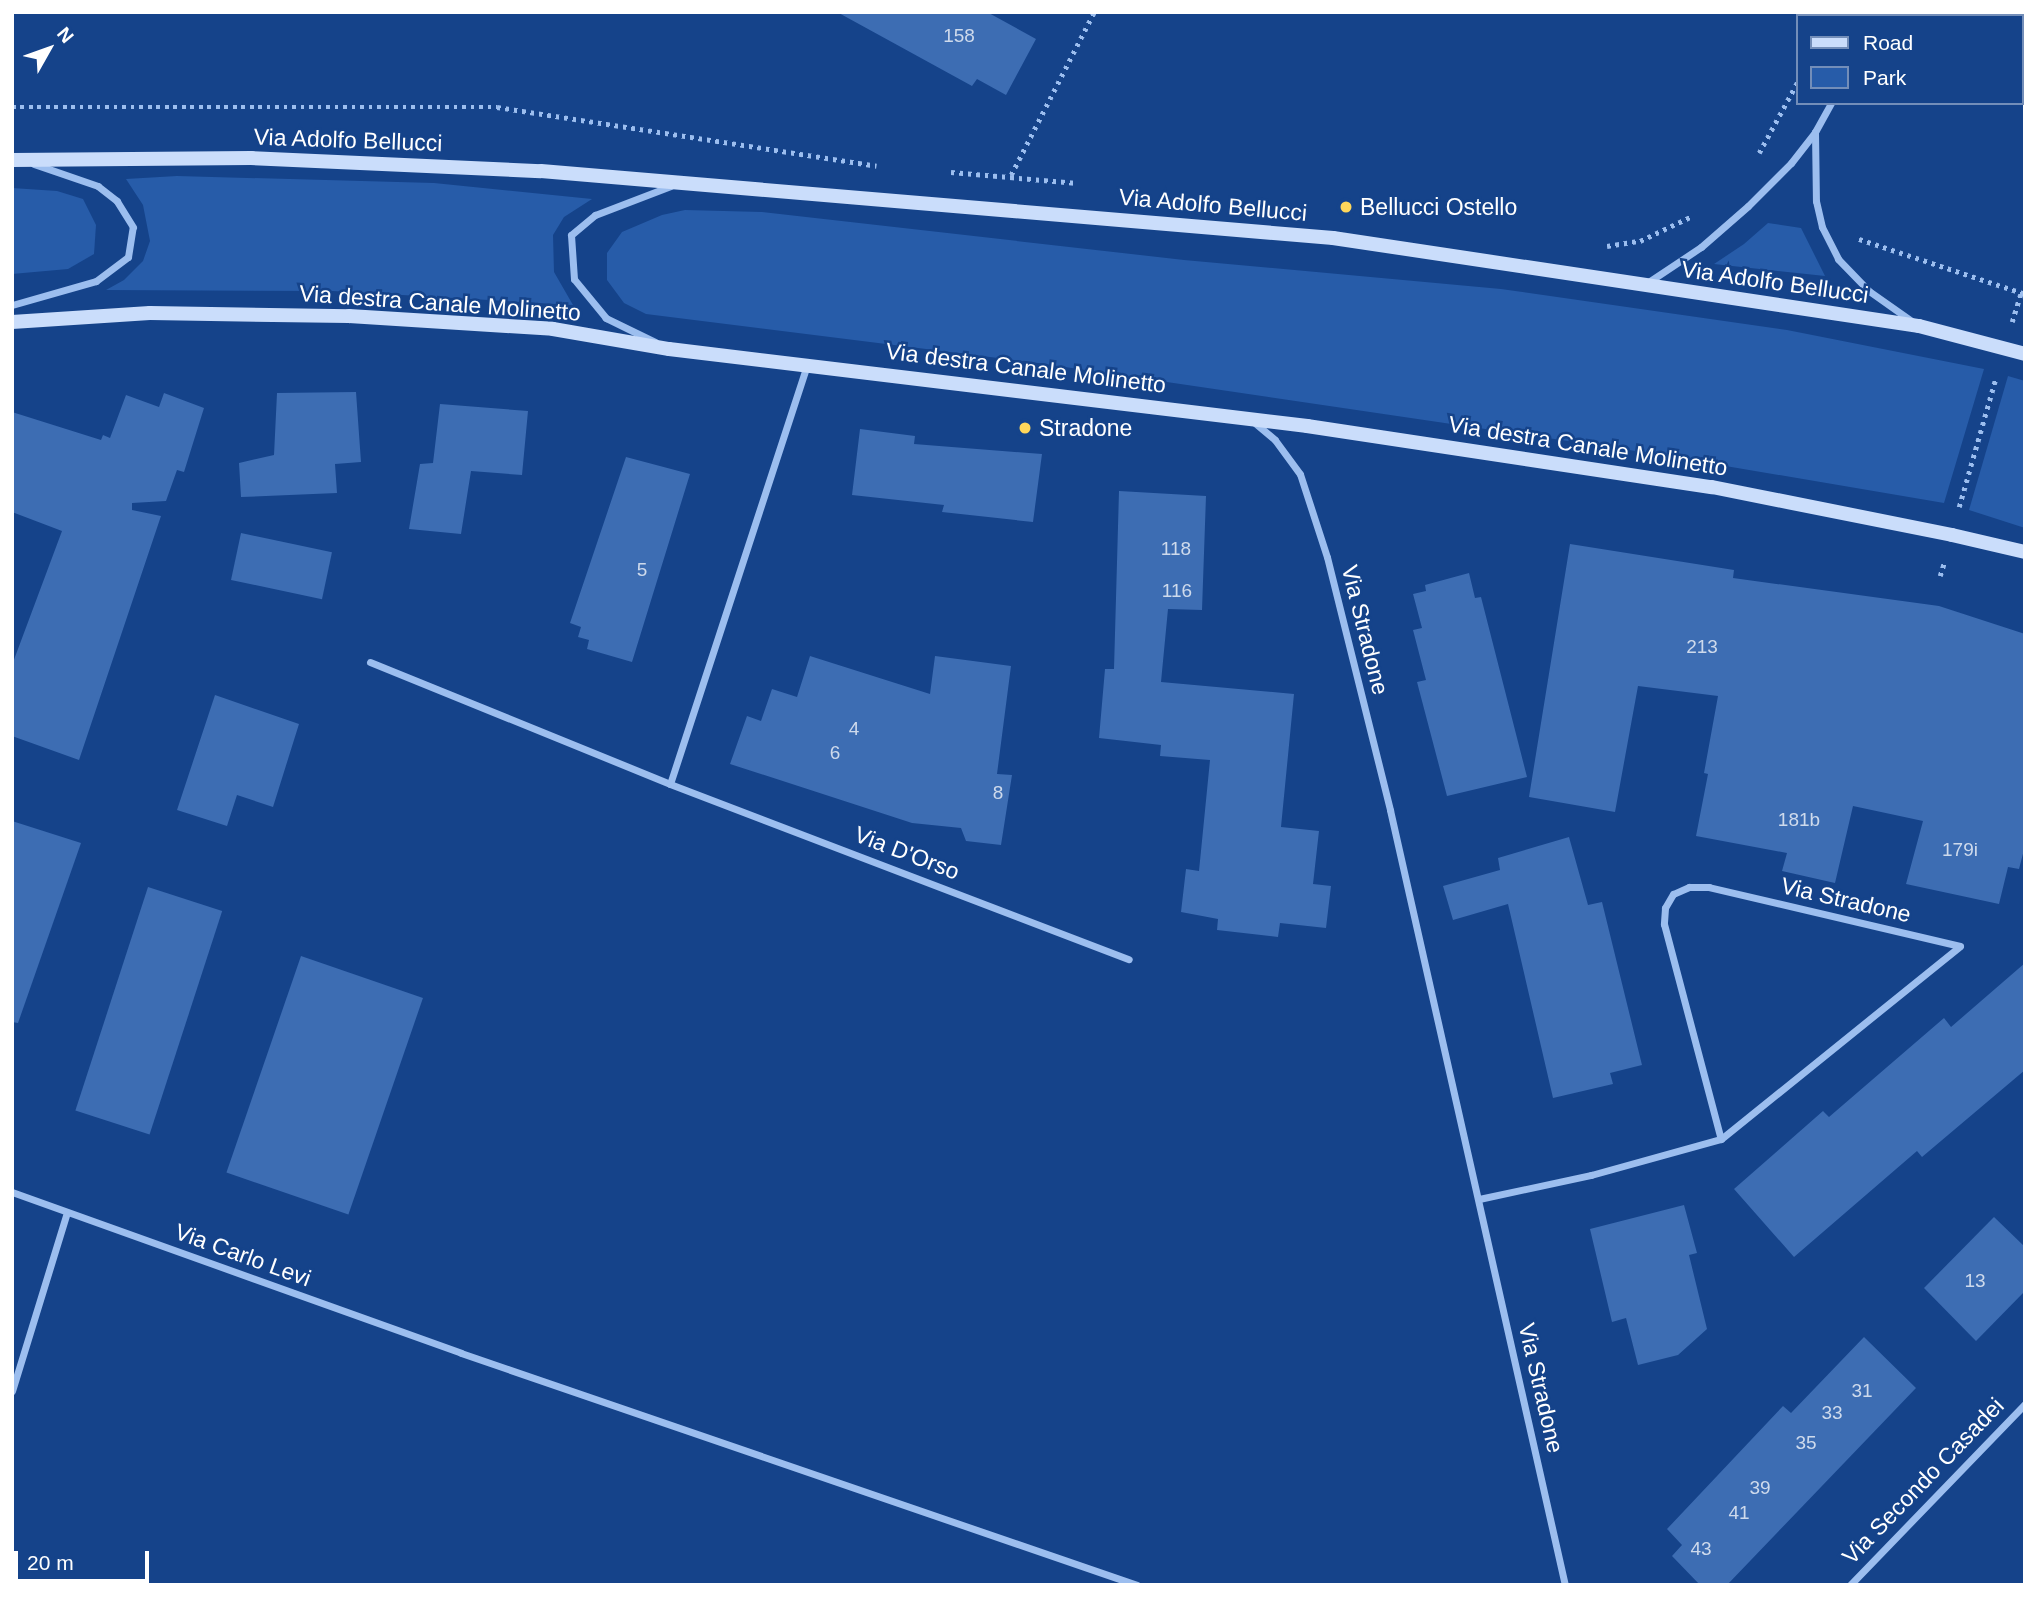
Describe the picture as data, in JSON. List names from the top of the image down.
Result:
{
  "streets": {
    "street": [
      "Via Adolfo Bellucci",
      "Via destra Canale Molinetto",
      "Via Stradone",
      "Via D'Orso",
      "Via Carlo Levi",
      "Via Secondo Casadei"
    ]
  },
  "crossings": [
    ["Via Adolfo Bellucci", "Via destra Canale Molinetto"],
    ["Via destra Canale Molinetto", "Via Stradone"]
  ],
  "places": ["Bellucci Ostello", "Stradone"],
  "house_numbers": [
    "158",
    "118",
    "5",
    "116",
    "213",
    "4",
    "6",
    "8",
    "181b",
    "179i",
    "13",
    "31",
    "33",
    "35",
    "39",
    "41",
    "43"
  ],
  "legend": ["Road", "Park"],
  "scale_bar": "20 m",
  "north": "top right"
}
